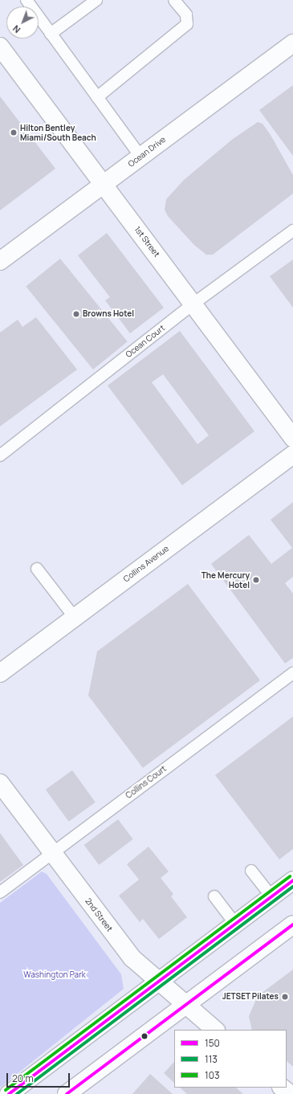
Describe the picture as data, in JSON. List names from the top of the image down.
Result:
{
  "streets": {
    "street": [
      "Ocean Drive",
      "1st Street",
      "Collins Avenue",
      "2nd Street"
    ],
    "lane": ["Ocean Court", "Collins Court"]
  },
  "crossings": [
    ["Ocean Drive", "1st Street"],
    ["1st Street", "Ocean Court"],
    ["Collins Court", "2nd Street"]
  ],
  "parks": ["Washington Park"],
  "places": [
    "Hilton Bentley Miami/South Beach",
    "Browns Hotel",
    "The Mercury Hotel",
    "JETSET Pilates"
  ],
  "lines": ["transit line 103", "transit line 150", "transit line 113"],
  "legend": ["150", "113", "103"],
  "scale_bar": "20 m",
  "north": "bottom left"
}
